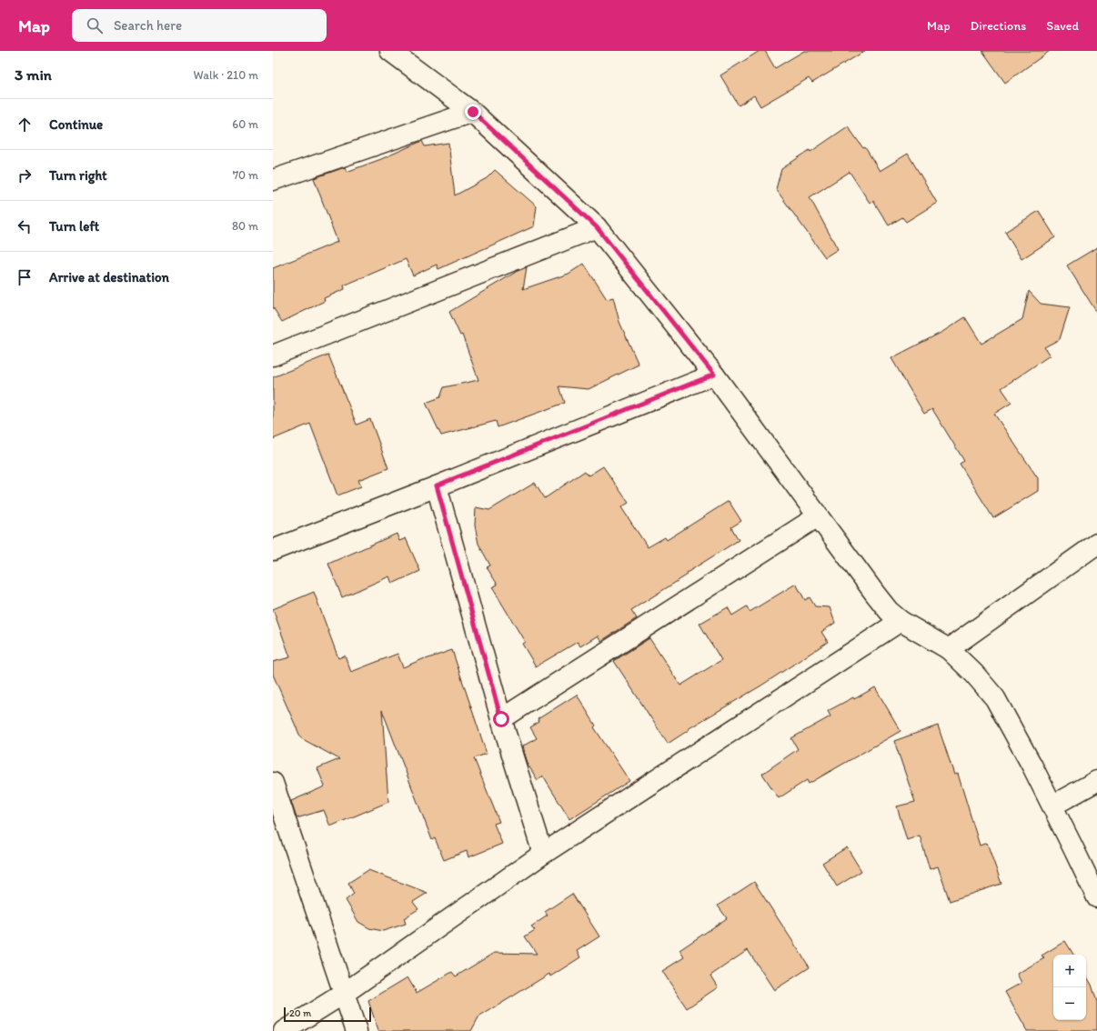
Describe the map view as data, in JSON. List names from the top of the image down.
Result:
{
  "scale_bar": "20 m",
  "page": {
    "header": "Map",
    "search": "Search here",
    "nav": ["Map", "Directions", "Saved"],
    "heading": ["3 min", "Walk · 210 m"],
    "list": [
      ["Continue", "60 m"],
      ["Turn right", "70 m"],
      ["Turn left", "80 m"],
      "Arrive at destination"
    ],
    "map_buttons": ["+", "−"],
    "scale": "20 m"
  }
}
